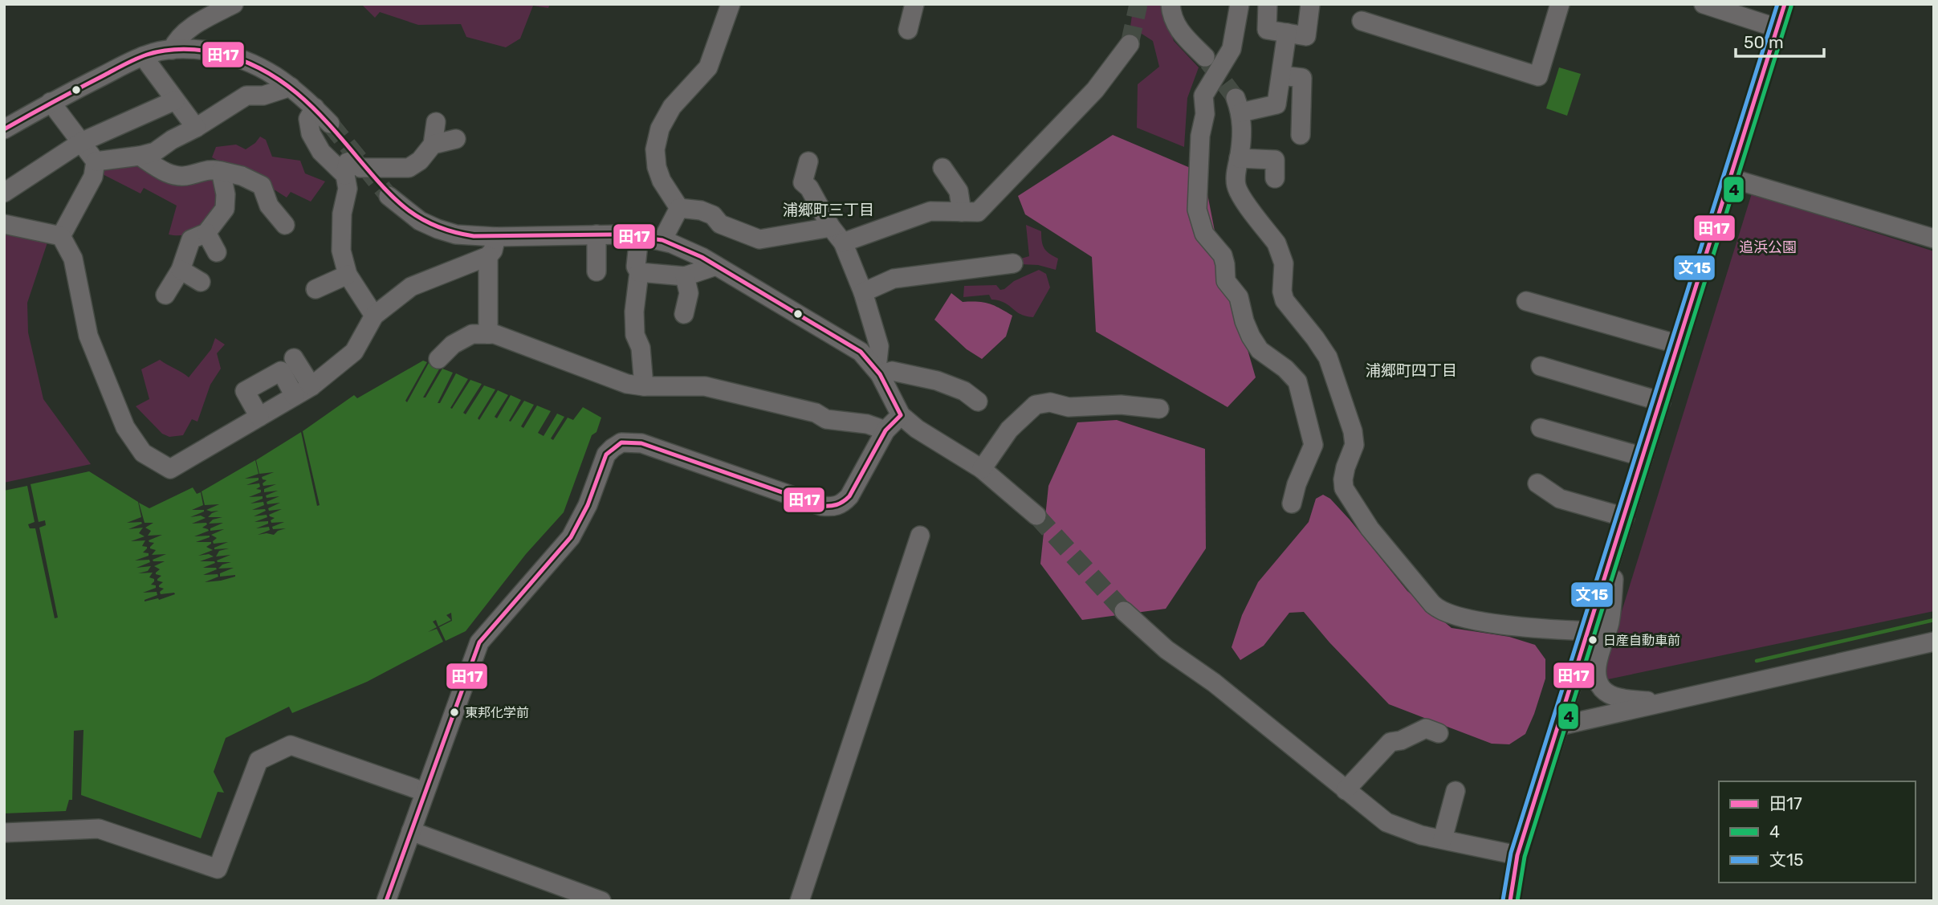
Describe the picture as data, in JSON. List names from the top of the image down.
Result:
{
  "districts": ["浦郷町三丁目", "浦郷町四丁目"],
  "parks": ["追浜公園"],
  "places": ["日産自動車前", "東邦化学前"],
  "lines": ["transit line 田17", "transit line 文15", "transit line 4"],
  "legend": ["田17", "4", "文15"],
  "scale_bar": "50 m"
}
